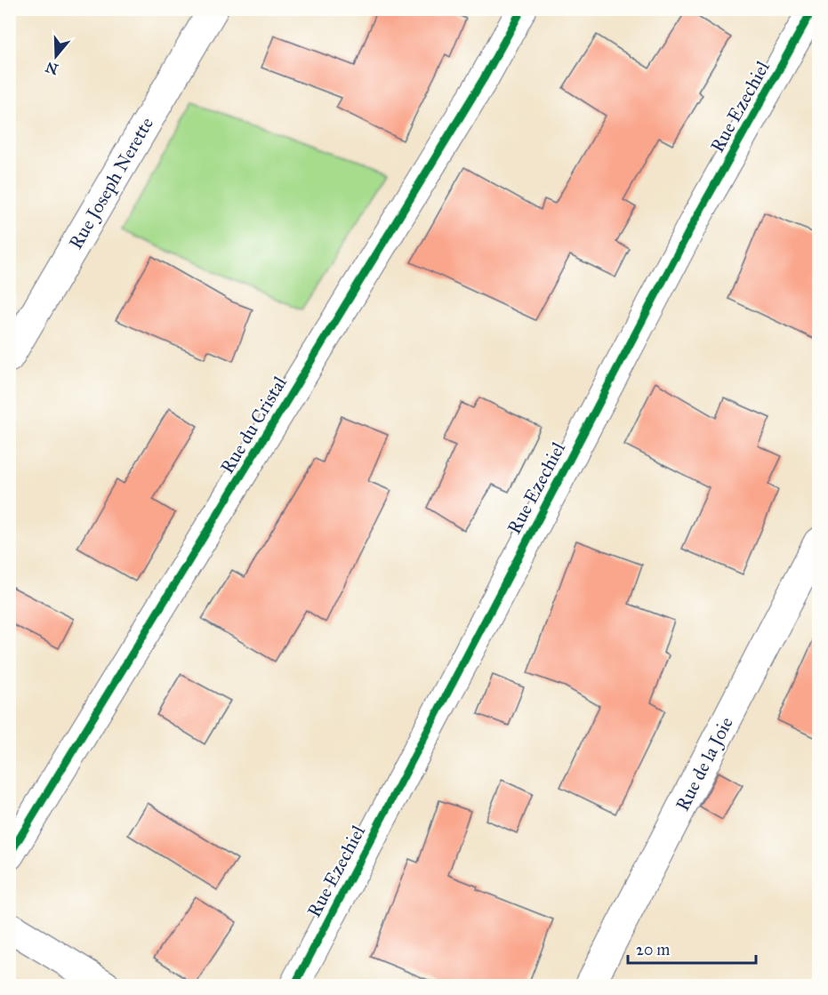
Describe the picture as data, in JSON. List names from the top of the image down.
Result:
{
  "streets": {
    "street": [
      "Rue Ezechiel",
      "Rue Joseph Nerette",
      "Rue du Cristal",
      "Rue de la Joie"
    ]
  },
  "scale_bar": "20 m",
  "north": "bottom"
}
